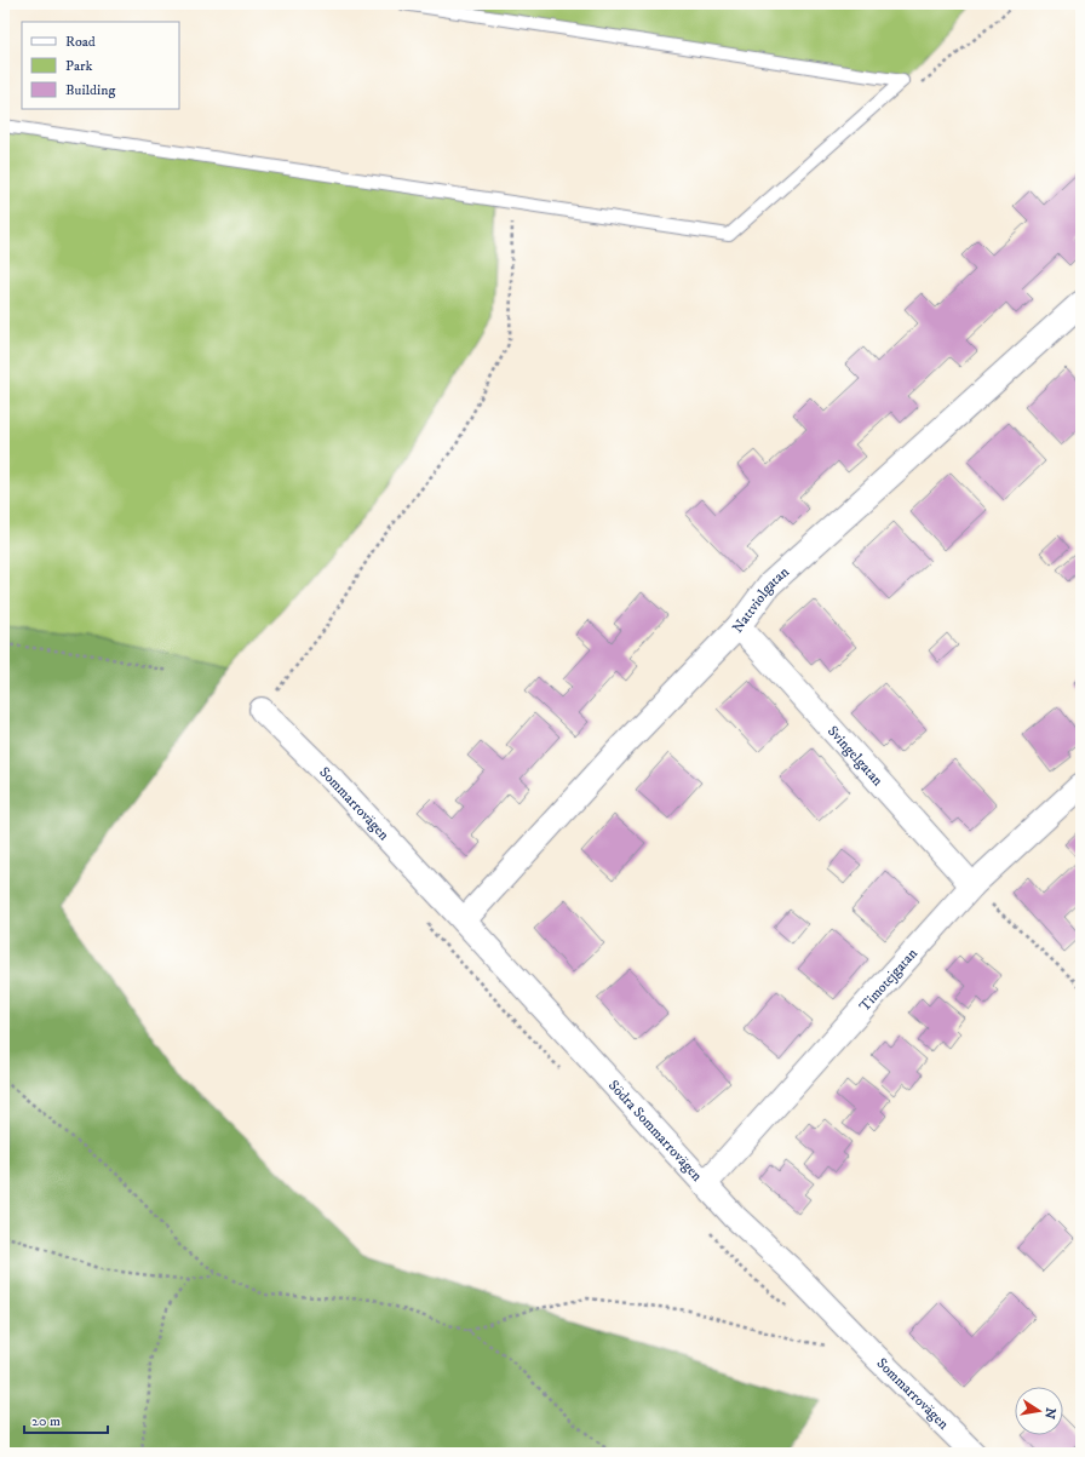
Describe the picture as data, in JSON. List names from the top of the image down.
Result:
{
  "streets": {
    "street": [
      "Nattviolgatan",
      "Svingelgatan",
      "Sommarrovägen",
      "Timotejgatan",
      "Södra Sommarrovägen"
    ]
  },
  "crossings": [
    ["Nattviolgatan", "Svingelgatan"],
    ["Nattviolgatan", "Södra Sommarrovägen"],
    ["Svingelgatan", "Timotejgatan"],
    ["Sommarrovägen", "Södra Sommarrovägen"],
    ["Timotejgatan", "Södra Sommarrovägen"]
  ],
  "legend": ["Road", "Park", "Building"],
  "scale_bar": "20 m",
  "north": "right"
}
